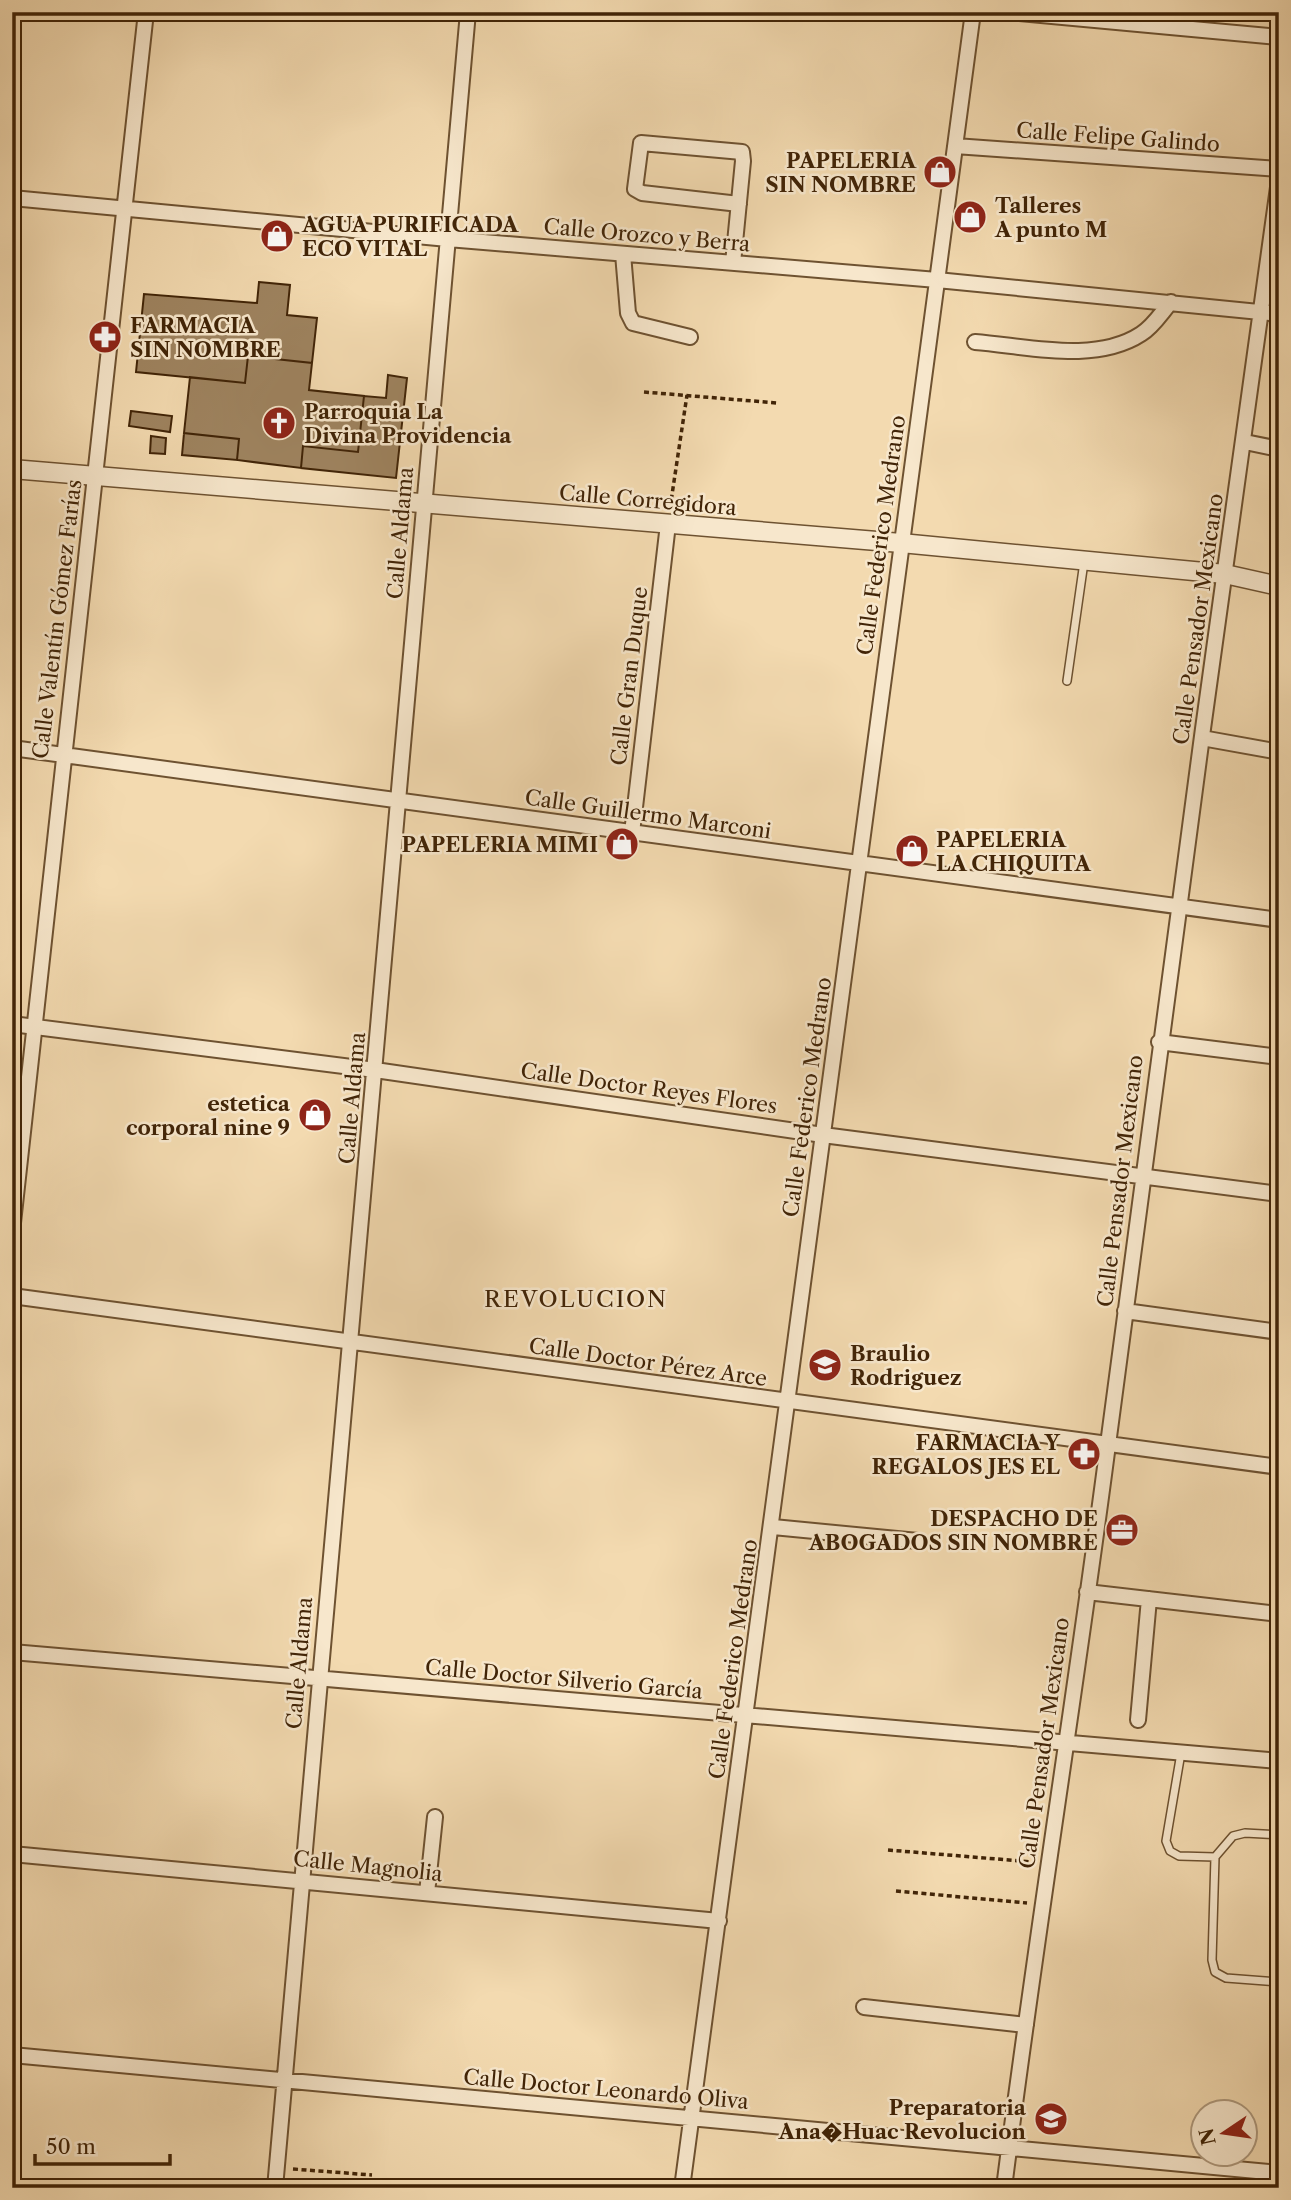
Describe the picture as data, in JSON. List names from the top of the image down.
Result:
{
  "streets": {
    "street": [
      "Calle Felipe Galindo",
      "Calle Orozco y Berra",
      "Calle Corregidora",
      "Calle Aldama",
      "Calle Federico Medrano",
      "Calle Valentín Gómez Farías",
      "Calle Pensador Mexicano",
      "Calle Gran Duque",
      "Calle Guillermo Marconi",
      "Calle Doctor Reyes Flores",
      "Calle Doctor Pérez Arce",
      "Calle Doctor Silverio García",
      "Calle Magnolia",
      "Calle Doctor Leonardo Oliva"
    ]
  },
  "crossings": [
    ["Calle Felipe Galindo", "Calle Federico Medrano"],
    ["Calle Orozco y Berra", "Calle Aldama"],
    ["Calle Orozco y Berra", "Calle Federico Medrano"],
    ["Calle Orozco y Berra", "Calle Valentín Gómez Farías"],
    ["Calle Orozco y Berra", "Calle Pensador Mexicano"],
    ["Calle Corregidora", "Calle Aldama"],
    ["Calle Corregidora", "Calle Federico Medrano"],
    ["Calle Corregidora", "Calle Valentín Gómez Farías"],
    ["Calle Corregidora", "Calle Pensador Mexicano"],
    ["Calle Corregidora", "Calle Gran Duque"],
    ["Calle Aldama", "Calle Guillermo Marconi"],
    ["Calle Aldama", "Calle Doctor Reyes Flores"],
    ["Calle Aldama", "Calle Doctor Pérez Arce"],
    ["Calle Aldama", "Calle Doctor Silverio García"],
    ["Calle Aldama", "Calle Magnolia"],
    ["Calle Aldama", "Calle Doctor Leonardo Oliva"],
    ["Calle Federico Medrano", "Calle Guillermo Marconi"],
    ["Calle Federico Medrano", "Calle Doctor Reyes Flores"],
    ["Calle Federico Medrano", "Calle Doctor Pérez Arce"],
    ["Calle Federico Medrano", "Calle Doctor Silverio García"],
    ["Calle Federico Medrano", "Calle Magnolia"],
    ["Calle Federico Medrano", "Calle Doctor Leonardo Oliva"],
    ["Calle Valentín Gómez Farías", "Calle Guillermo Marconi"],
    ["Calle Valentín Gómez Farías", "Calle Doctor Reyes Flores"],
    ["Calle Pensador Mexicano", "Calle Guillermo Marconi"],
    ["Calle Pensador Mexicano", "Calle Doctor Reyes Flores"],
    ["Calle Pensador Mexicano", "Calle Doctor Pérez Arce"],
    ["Calle Pensador Mexicano", "Calle Doctor Silverio García"],
    ["Calle Pensador Mexicano", "Calle Doctor Leonardo Oliva"],
    ["Calle Gran Duque", "Calle Guillermo Marconi"]
  ],
  "districts": ["REVOLUCION"],
  "places": {
    "shop": [
      "PAPELERIA SIN NOMBRE",
      "Talleres A punto M",
      "AGUA PURIFICADA ECO VITAL",
      "PAPELERIA MIMI",
      "PAPELERIA LA CHIQUITA",
      "estetica corporal nine 9"
    ],
    "pharmacy": ["FARMACIA SIN NOMBRE", "FARMACIA Y REGALOS JES EL"],
    "church": ["Parroquia La Divina Providencia"],
    "school or university": ["Braulio Rodriguez", "Preparatoria Ana�Huac Revolucion"],
    "office": ["DESPACHO DE ABOGADOS SIN NOMBRE"]
  },
  "scale_bar": "50 m",
  "north": "left"
}
